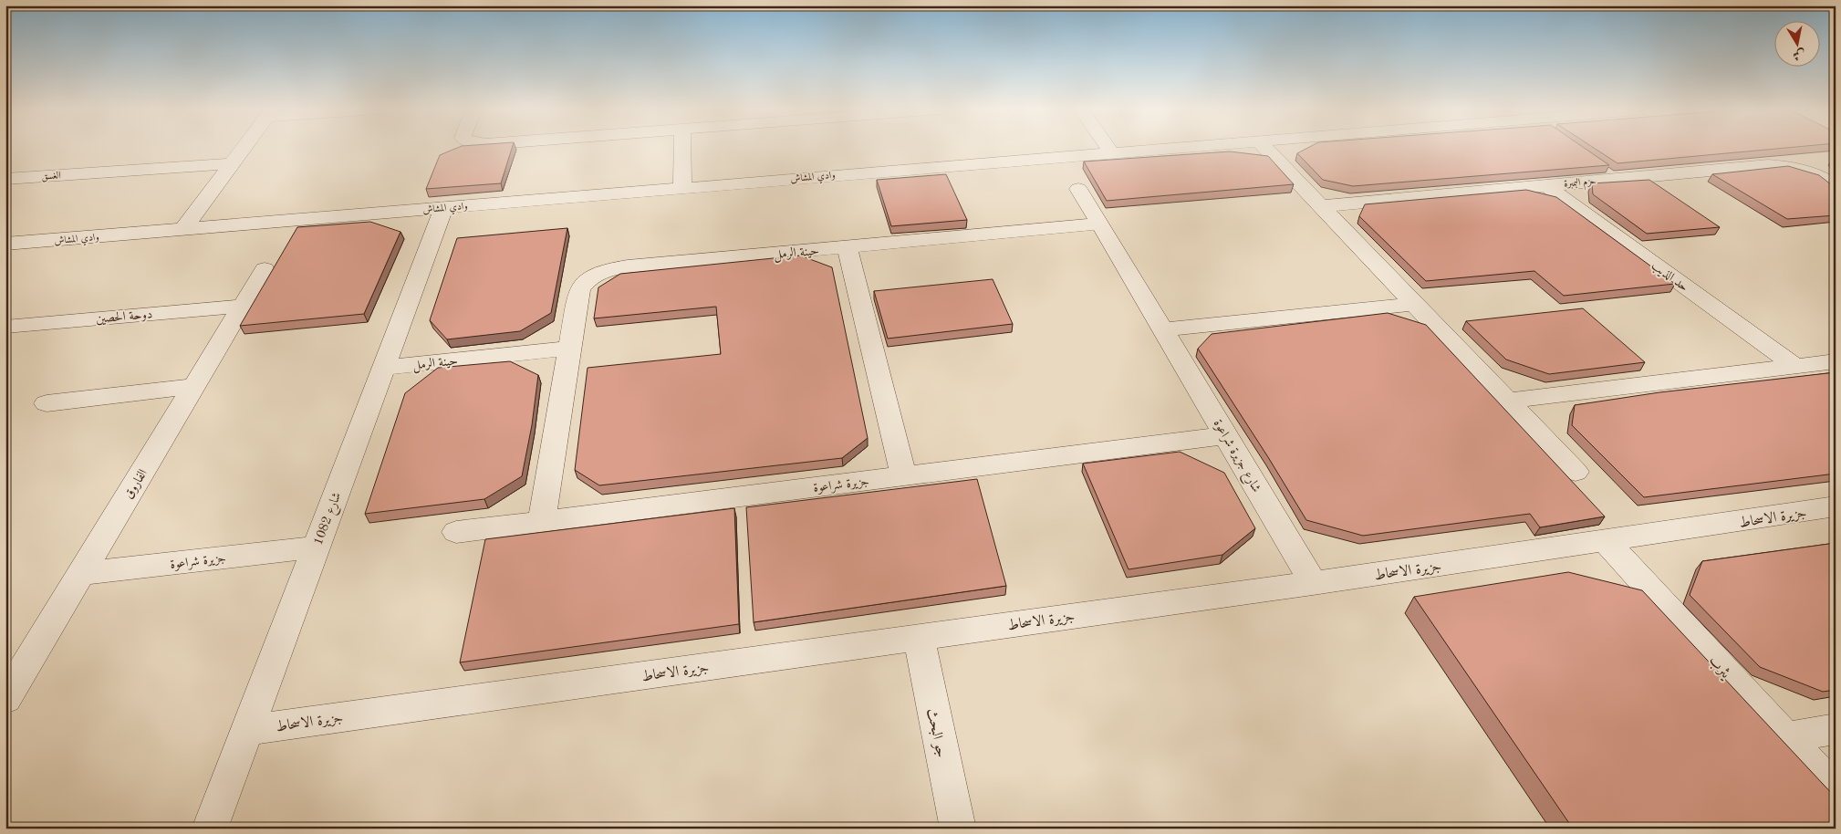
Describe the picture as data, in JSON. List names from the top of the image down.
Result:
{
  "streets": {
    "street": [
      "الغسق",
      "وادي المشاش",
      "حزم البمبرة",
      "حينة الرمل",
      "حد الذيب",
      "دوحة الحصين",
      "شارع جزيرة شراعوة",
      "الفاروق",
      "جزيرة شراعوة",
      "جزيرة الاسحاط",
      "شارع 1082",
      "يثرب",
      "جو البحث"
    ]
  },
  "crossings": [
    ["وادي المشاش", "شارع 1082"],
    ["حزم البمبرة", "حد الذيب"],
    ["حينة الرمل", "جزيرة شراعوة"],
    ["حينة الرمل", "شارع 1082"],
    ["دوحة الحصين", "الفاروق"],
    ["شارع جزيرة شراعوة", "جزيرة شراعوة"],
    ["شارع جزيرة شراعوة", "جزيرة الاسحاط"],
    ["الفاروق", "جزيرة شراعوة"],
    ["جزيرة شراعوة", "شارع 1082"],
    ["جزيرة الاسحاط", "شارع 1082"],
    ["جزيرة الاسحاط", "يثرب"],
    ["جزيرة الاسحاط", "جو البحث"]
  ],
  "north": "bottom"
}
